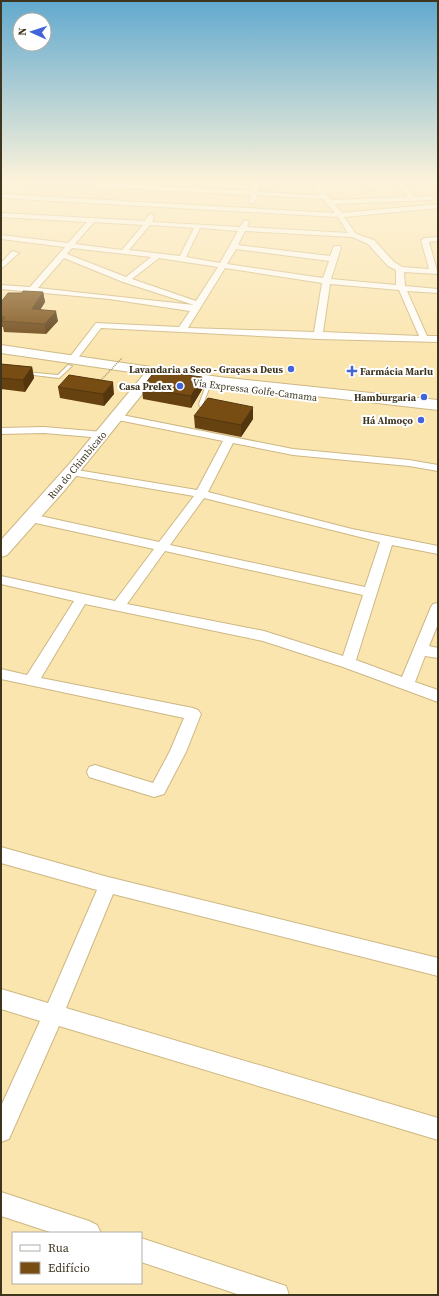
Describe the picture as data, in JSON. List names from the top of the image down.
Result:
{
  "streets": {
    "highway": ["Via Expressa Golfe-Camama"],
    "street": ["Rua do Chimbicato"]
  },
  "crossings": [
    ["Via Expressa Golfe-Camama", "Rua do Chimbicato"]
  ],
  "places": {
    "other": [
      "Lavandaria a Seco - Graças a Deus",
      "Casa Prelex",
      "Hamburgaria",
      "Há Almoço"
    ],
    "health": ["Farmácia Marlu"]
  },
  "legend": ["Rua", "Edifício"],
  "north": "left"
}
